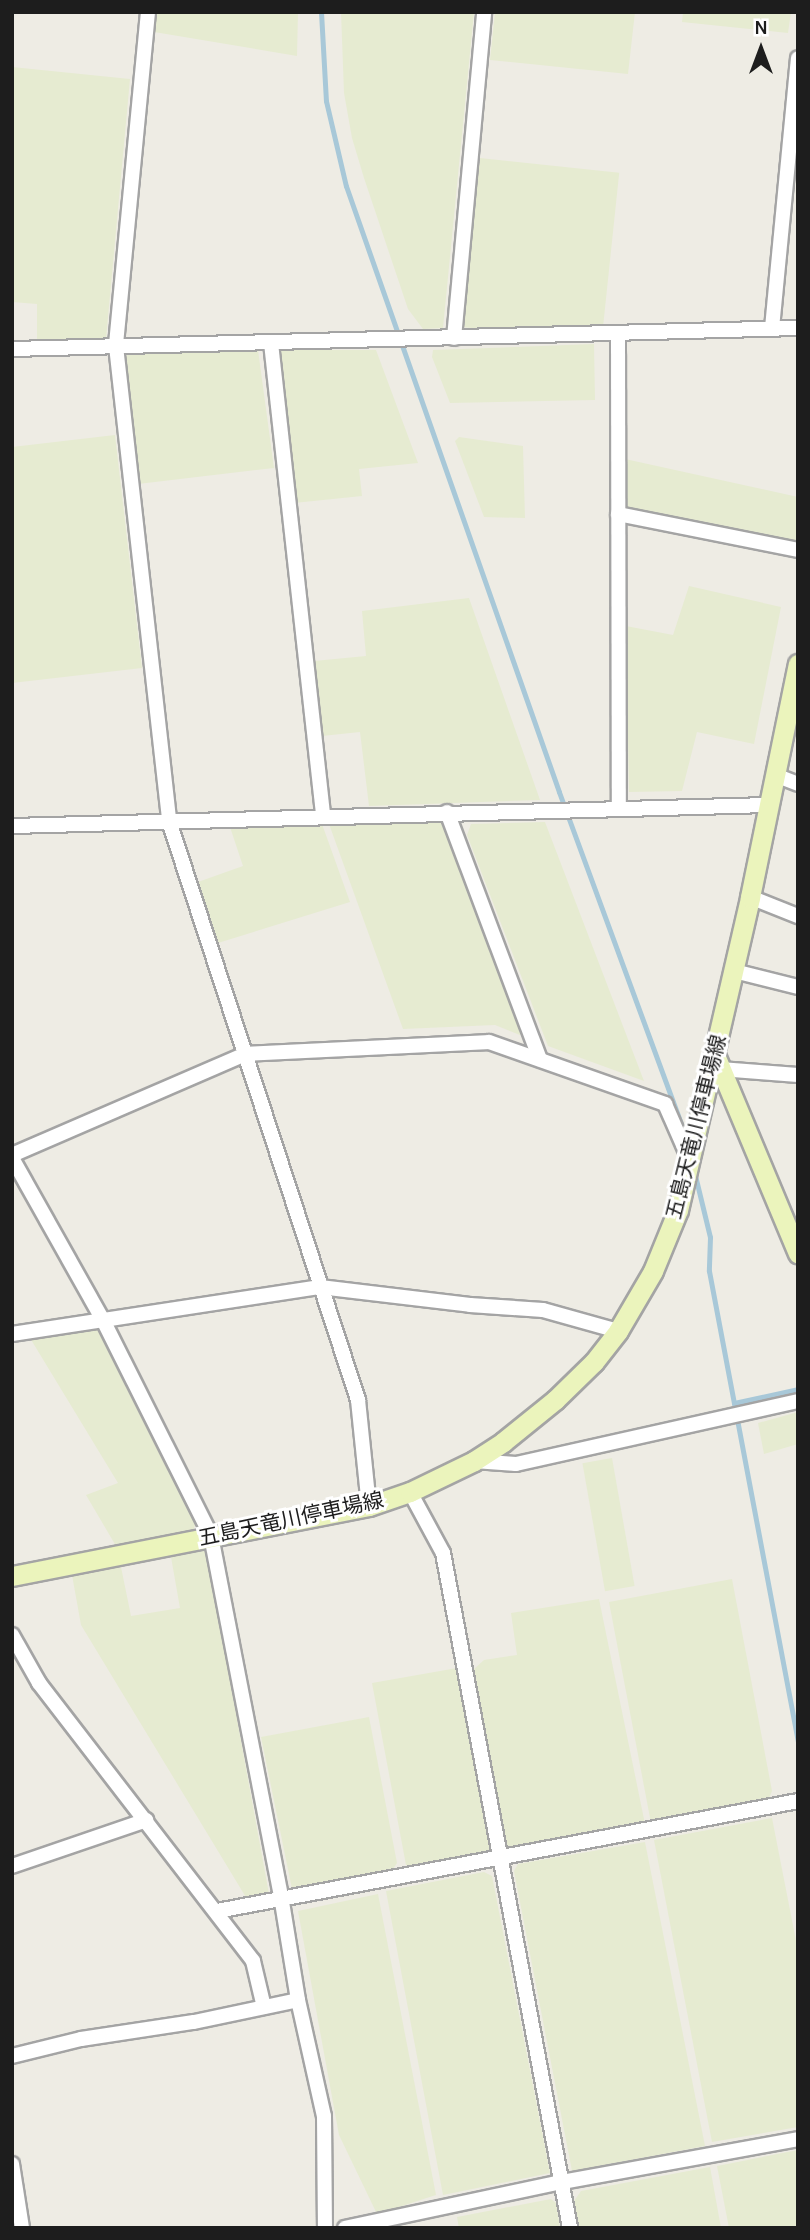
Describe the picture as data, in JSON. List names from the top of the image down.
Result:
{
  "streets": {
    "main road": ["五島天竜川停車場線"]
  },
  "north": "top"
}
